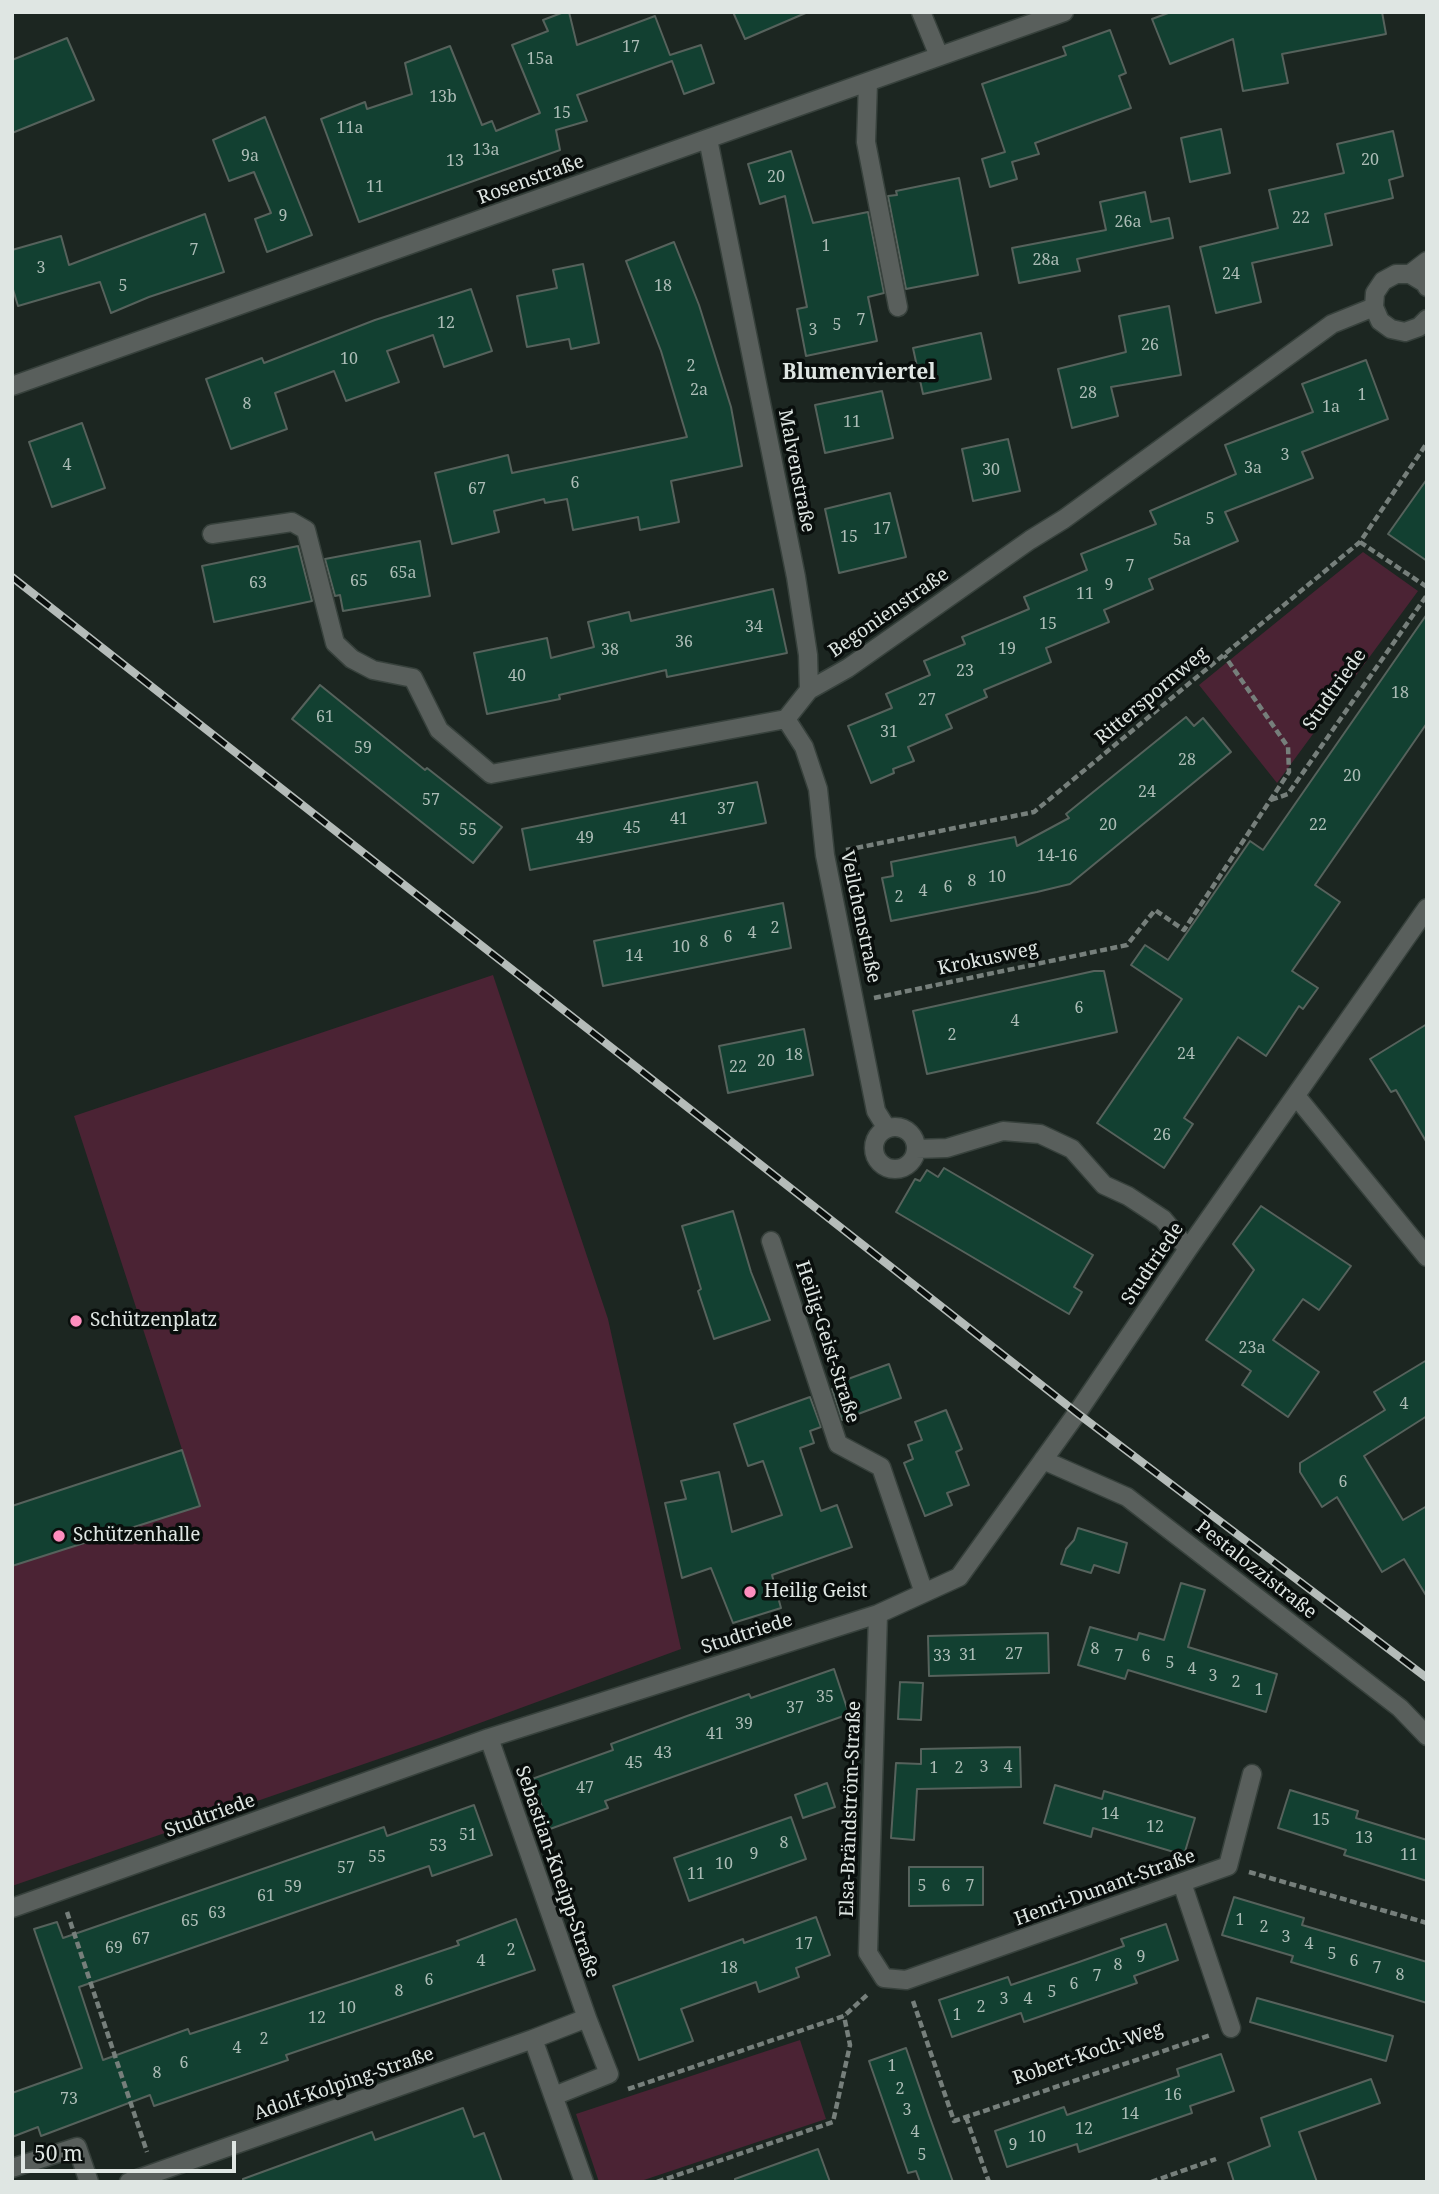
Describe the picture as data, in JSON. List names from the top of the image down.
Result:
{
  "streets": {
    "street": [
      "Rosenstraße",
      "Malvenstraße",
      "Begonienstraße",
      "Studtriede",
      "Veilchenstraße",
      "Heilig-Geist-Straße",
      "Pestalozzistraße",
      "Elsa-Brändström-Straße",
      "Sebastian-Kneipp-Straße",
      "Henri-Dunant-Straße",
      "Adolf-Kolping-Straße"
    ],
    "path": ["Ritterspornweg", "Krokusweg", "Robert-Koch-Weg"]
  },
  "crossings": [
    ["Rosenstraße", "Malvenstraße"],
    ["Malvenstraße", "Begonienstraße"],
    ["Begonienstraße", "Veilchenstraße"],
    ["Studtriede", "Krokusweg"],
    ["Studtriede", "Heilig-Geist-Straße"],
    ["Studtriede", "Pestalozzistraße"],
    ["Studtriede", "Elsa-Brändström-Straße"],
    ["Studtriede", "Sebastian-Kneipp-Straße"],
    ["Ritterspornweg", "Veilchenstraße"],
    ["Veilchenstraße", "Krokusweg"]
  ],
  "districts": ["Blumenviertel"],
  "places": ["Schützenplatz", "Schützenhalle", "Heilig Geist"],
  "house_numbers": [
    "17",
    "15a",
    "13b",
    "15",
    "11a",
    "13a",
    "9a",
    "20",
    "13",
    "20",
    "11",
    "9",
    "22",
    "26a",
    "1",
    "7",
    "28a",
    "3",
    "24",
    "5",
    "18",
    "7",
    "12",
    "5",
    "3",
    "26",
    "10",
    "2",
    "2a",
    "28",
    "1",
    "8",
    "1a",
    "11",
    "3",
    "4",
    "3a",
    "30",
    "6",
    "67",
    "5",
    "17",
    "15",
    "5a",
    "7",
    "65a",
    "65",
    "63",
    "9",
    "11",
    "15",
    "34",
    "36",
    "19",
    "38",
    "23",
    "40",
    "18",
    "27",
    "61",
    "31",
    "59",
    "28",
    "20",
    "24",
    "57",
    "37",
    "41",
    "20",
    "22",
    "45",
    "55",
    "49",
    "14-16",
    "10",
    "8",
    "6",
    "4",
    "2",
    "2",
    "4",
    "6",
    "8",
    "10",
    "14",
    "6",
    "4",
    "2",
    "24",
    "18",
    "20",
    "22",
    "26",
    "23a",
    "4",
    "6",
    "8",
    "27",
    "31",
    "33",
    "7",
    "6",
    "5",
    "4",
    "3",
    "2",
    "1",
    "35",
    "37",
    "39",
    "41",
    "43",
    "45",
    "3",
    "4",
    "1",
    "2",
    "47",
    "14",
    "15",
    "12",
    "51",
    "13",
    "8",
    "53",
    "9",
    "11",
    "55",
    "10",
    "57",
    "11",
    "5",
    "6",
    "7",
    "59",
    "61",
    "63",
    "1",
    "65",
    "2",
    "3",
    "67",
    "17",
    "4",
    "69",
    "2",
    "5",
    "9",
    "4",
    "6",
    "8",
    "18",
    "7",
    "8",
    "7",
    "6",
    "6",
    "8",
    "5",
    "3",
    "4",
    "2",
    "10",
    "1",
    "12",
    "2",
    "4",
    "6",
    "1",
    "8",
    "2",
    "16",
    "73",
    "3",
    "14",
    "12",
    "4",
    "10",
    "9",
    "5"
  ],
  "scale_bar": "50 m"
}
